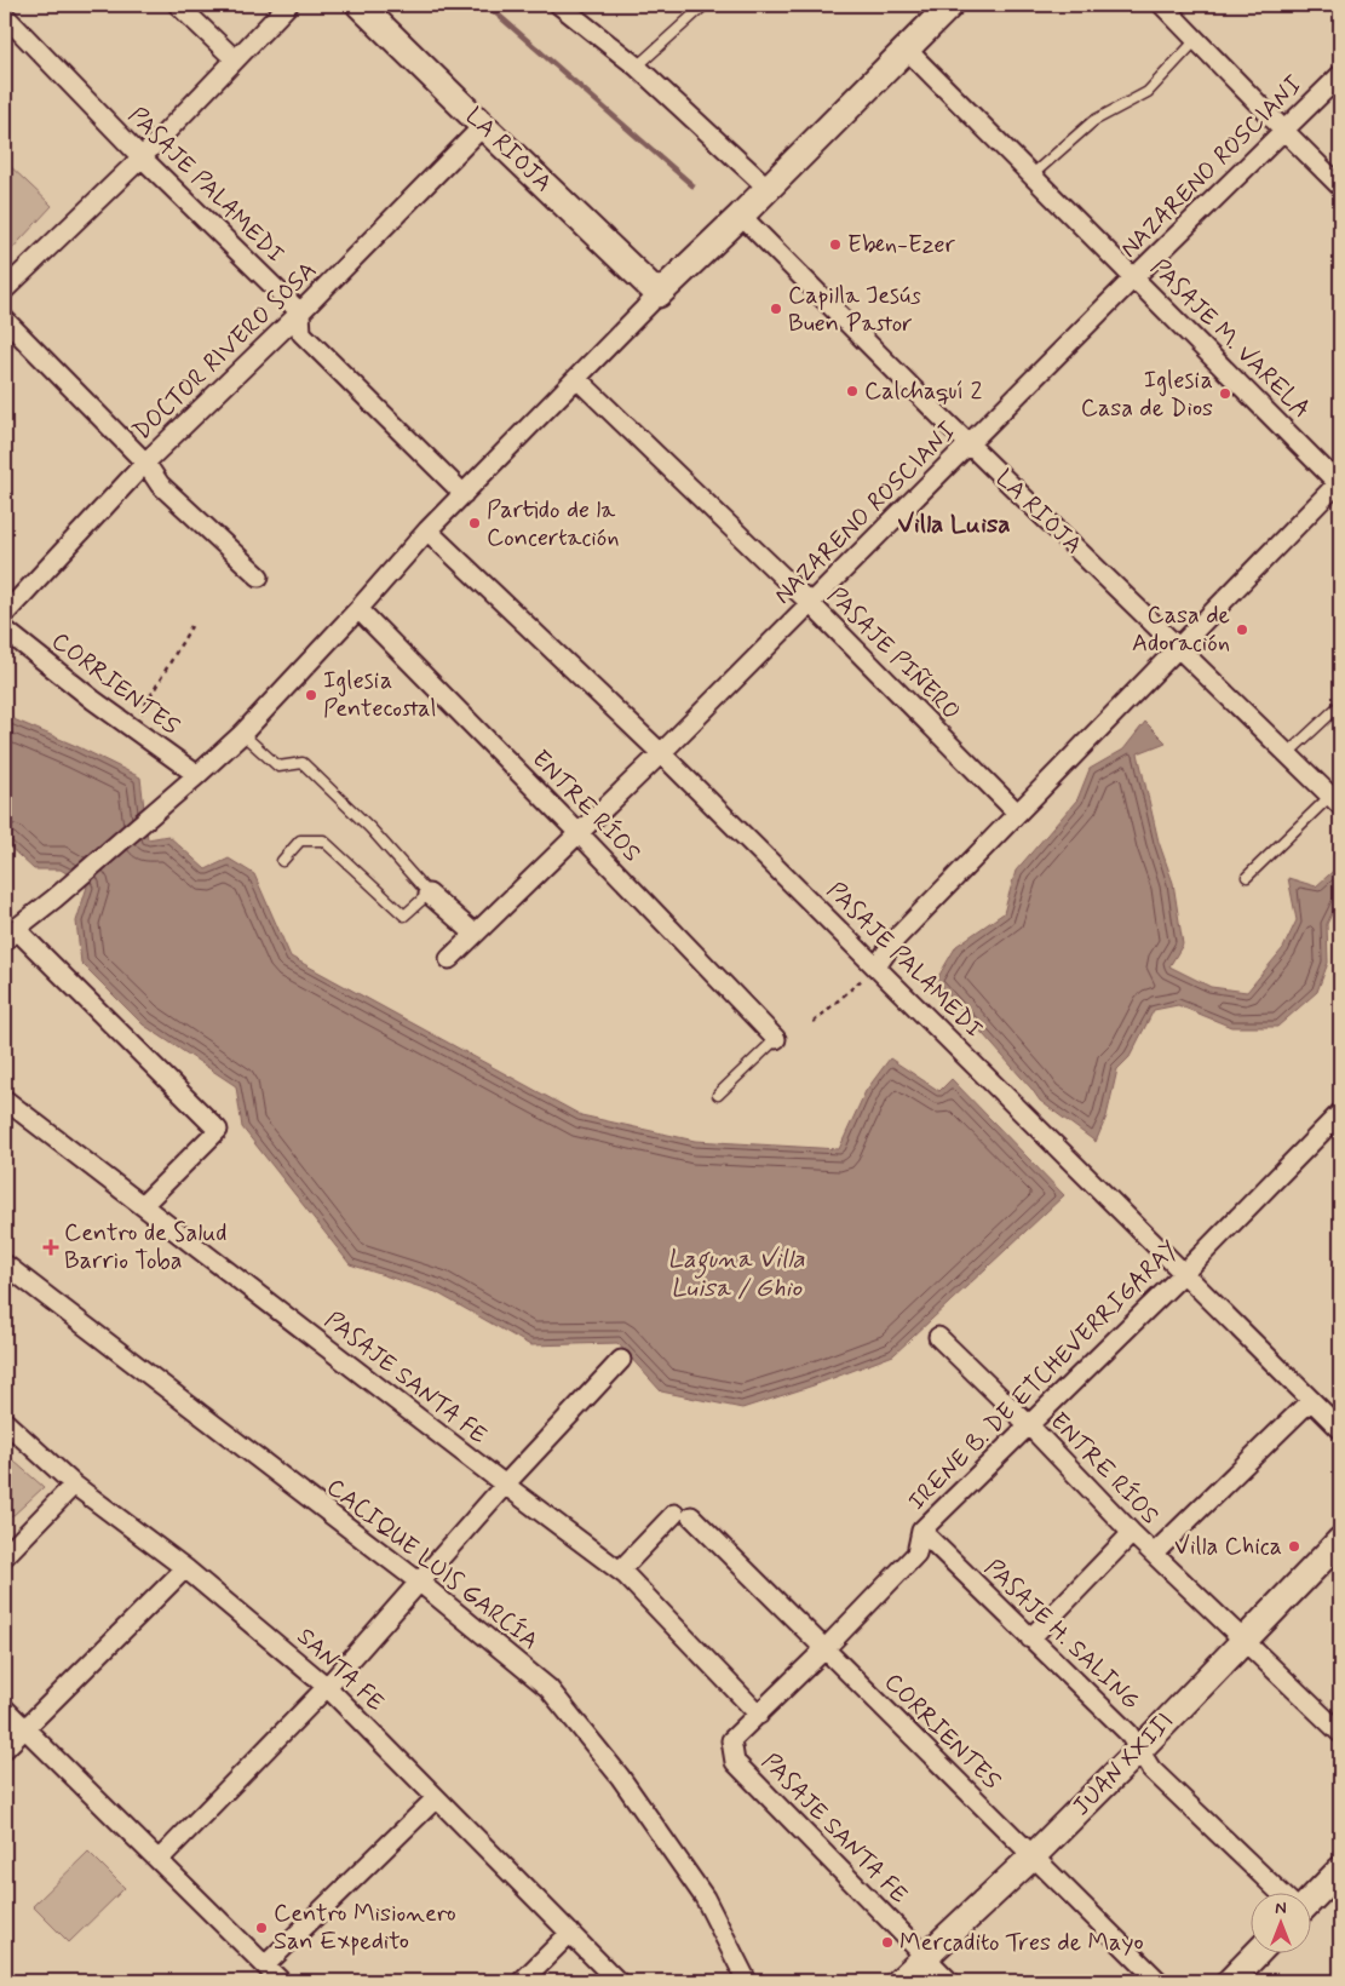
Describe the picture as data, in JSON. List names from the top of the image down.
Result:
{
  "streets": {
    "street": [
      "LA RIOJA",
      "NAZARENO ROSCIANI",
      "PASAJE PALAMEDI",
      "PASAJE M. VARELA",
      "DOCTOR RIVERO SOSA",
      "PASAJE PIÑERO",
      "CORRIENTES",
      "ENTRE RÍOS",
      "IRENE B. DE ETCHEVERRIGARAY",
      "PASAJE SANTA FE",
      "CACIQUE LUIS GARCÍA",
      "PASAJE H. SALING",
      "SANTA FE",
      "JUAN XXIII"
    ]
  },
  "crossings": [
    ["LA RIOJA", "NAZARENO ROSCIANI"],
    ["LA RIOJA", "DOCTOR RIVERO SOSA"],
    ["NAZARENO ROSCIANI", "PASAJE PALAMEDI"],
    ["NAZARENO ROSCIANI", "PASAJE M. VARELA"],
    ["NAZARENO ROSCIANI", "PASAJE PIÑERO"],
    ["NAZARENO ROSCIANI", "ENTRE RÍOS"],
    ["PASAJE PALAMEDI", "DOCTOR RIVERO SOSA"],
    ["PASAJE PALAMEDI", "IRENE B. DE ETCHEVERRIGARAY"],
    ["CORRIENTES", "IRENE B. DE ETCHEVERRIGARAY"],
    ["CORRIENTES", "PASAJE SANTA FE"],
    ["CORRIENTES", "JUAN XXIII"],
    ["ENTRE RÍOS", "IRENE B. DE ETCHEVERRIGARAY"],
    ["ENTRE RÍOS", "JUAN XXIII"],
    ["IRENE B. DE ETCHEVERRIGARAY", "PASAJE SANTA FE"],
    ["IRENE B. DE ETCHEVERRIGARAY", "PASAJE H. SALING"],
    ["PASAJE SANTA FE", "JUAN XXIII"],
    ["PASAJE H. SALING", "JUAN XXIII"]
  ],
  "districts": ["Villa Luisa"],
  "water": ["Laguna Villa Luisa / Ghio"],
  "places": {
    "other": [
      "Eben-Ezer",
      "Capilla Jesús Buen Pastor",
      "Calchaquí 2",
      "Iglesia Casa de Dios",
      "Partido de la Concertación",
      "Casa de Adoración",
      "Iglesia Pentecostal",
      "Villa Chica",
      "Centro Misionero San Expedito",
      "Mercadito Tres de Mayo"
    ],
    "health": ["Centro de Salud Barrio Toba"]
  },
  "north": "top"
}
